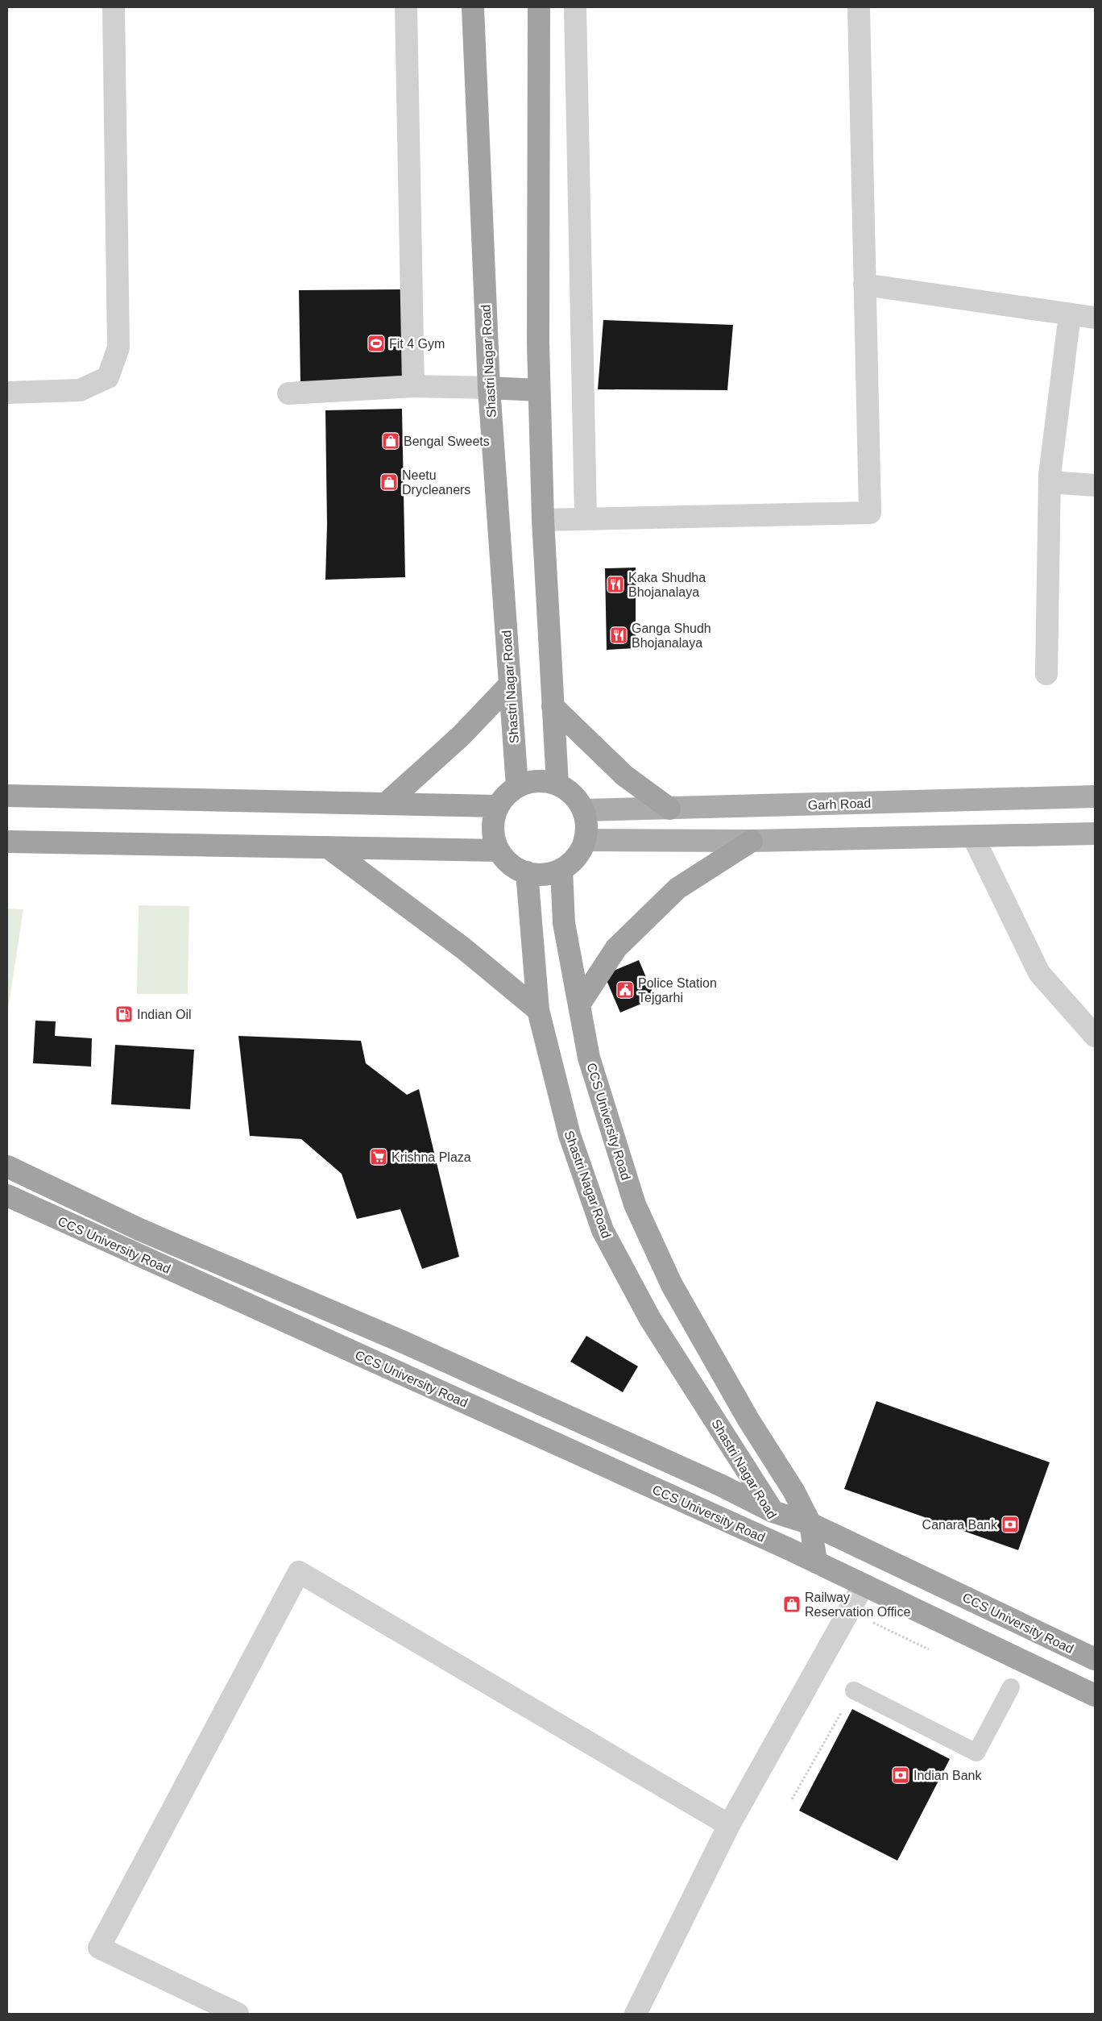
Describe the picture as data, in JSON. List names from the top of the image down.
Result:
{
  "streets": {
    "highway": ["Shastri Nagar Road", "CCS University Road"],
    "main road": ["Garh Road"]
  },
  "crossings": [
    ["Shastri Nagar Road", "Garh Road"],
    ["Shastri Nagar Road", "CCS University Road"],
    ["Garh Road", "CCS University Road"]
  ],
  "places": {
    "sports": ["Fit 4 Gym"],
    "shop": ["Bengal Sweets", "Neetu Drycleaners", "Railway Reservation Office"],
    "restaurant": ["Kaka Shudha Bhojanalaya", "Ganga Shudh Bhojanalaya"],
    "public building": ["Police Station Tejgarhi"],
    "fuel station": ["Indian Oil"],
    "supermarket": ["Krishna Plaza"],
    "bank": ["Canara Bank", "Indian Bank"]
  }
}
